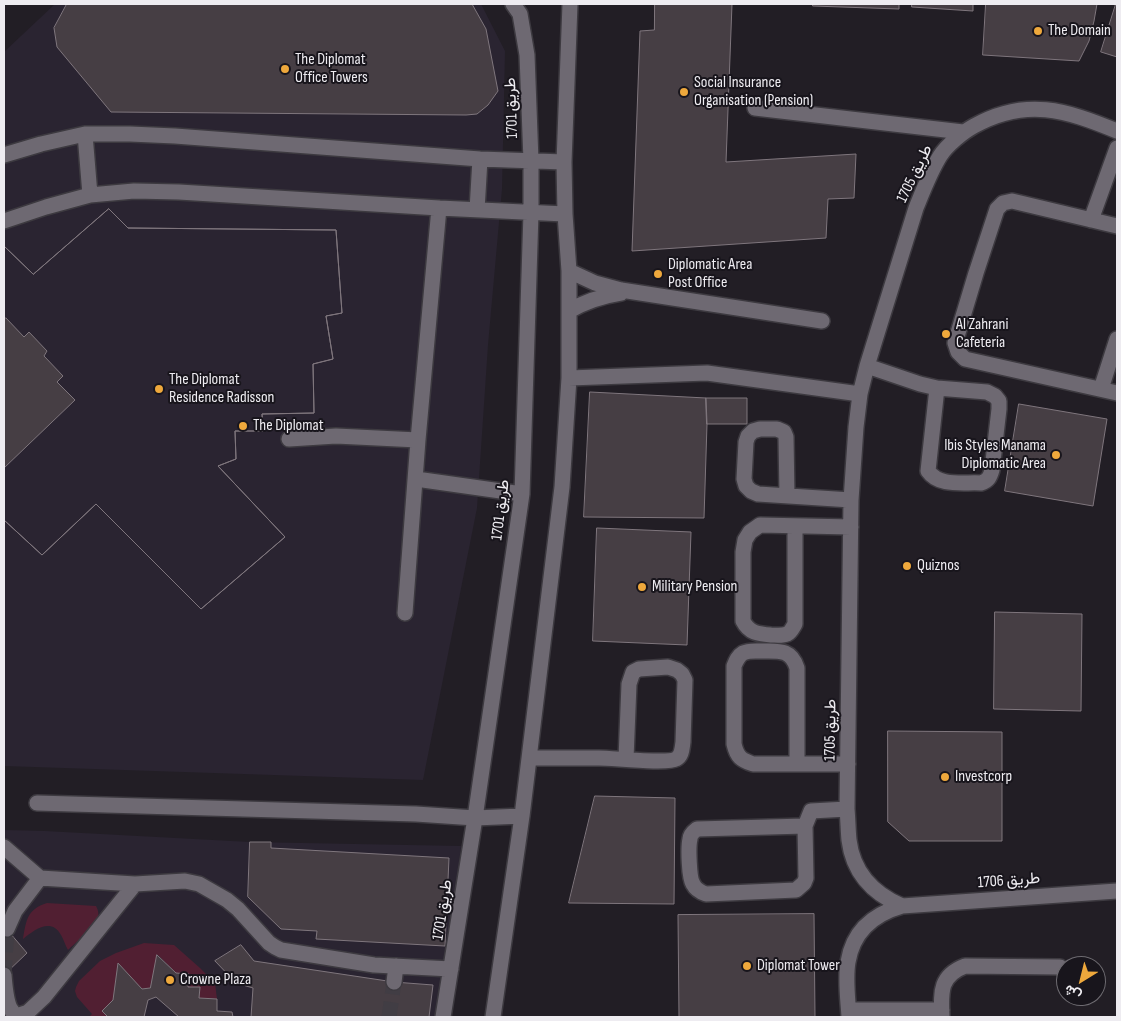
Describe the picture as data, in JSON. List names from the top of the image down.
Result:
{
  "streets": {
    "street": ["طريق 1701", "طريق 1705", "طريق 1706"]
  },
  "crossings": [
    ["طريق 1705", "طريق 1706"]
  ],
  "places": [
    "The Domain",
    "The Diplomat Office Towers",
    "Social Insurance Organisation (Pension)",
    "Diplomatic Area Post Office",
    "Al Zahrani Cafeteria",
    "The Diplomat Residence Radisson",
    "The Diplomat",
    "Ibis Styles Manama Diplomatic Area",
    "Quiznos",
    "Military Pension",
    "Investcorp",
    "Diplomat Tower",
    "Crowne Plaza"
  ],
  "north": "bottom left"
}
